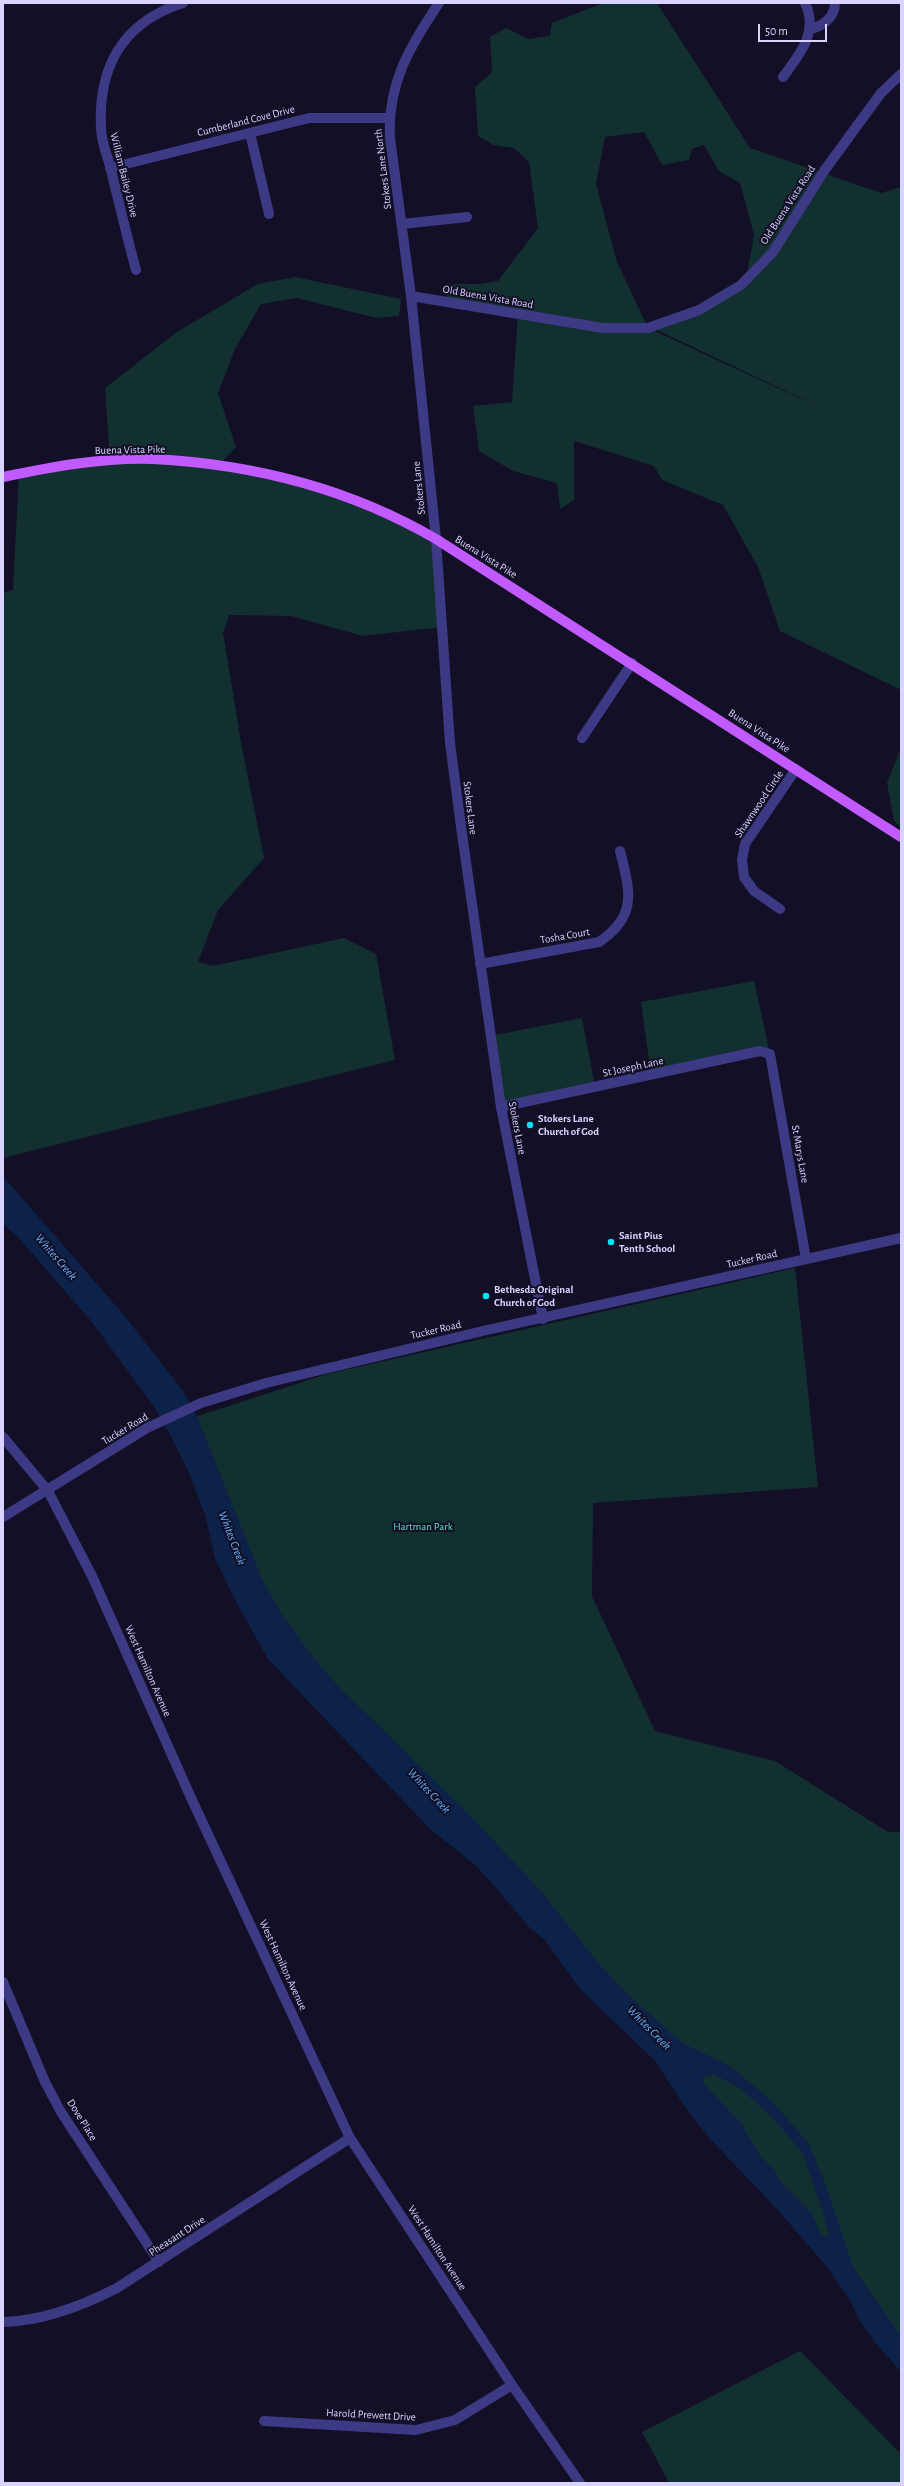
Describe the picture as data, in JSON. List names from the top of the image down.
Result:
{
  "streets": {
    "main road": ["Buena Vista Pike"],
    "street": [
      "Cumberland Cove Drive",
      "Stokers Lane North",
      "William Bailey Drive",
      "Old Buena Vista Road",
      "Stokers Lane",
      "Shawnwood Circle",
      "Tosha Court",
      "St Joseph Lane",
      "St Marys Lane",
      "Tucker Road",
      "West Hamilton Avenue",
      "Dove Place",
      "Pheasant Drive",
      "Harold Prewett Drive"
    ]
  },
  "crossings": [
    ["Cumberland Cove Drive", "Stokers Lane North"],
    ["Cumberland Cove Drive", "William Bailey Drive"],
    ["Stokers Lane North", "Old Buena Vista Road"],
    ["Stokers Lane North", "Stokers Lane"],
    ["Old Buena Vista Road", "Stokers Lane"],
    ["Buena Vista Pike", "Stokers Lane"],
    ["Buena Vista Pike", "Shawnwood Circle"],
    ["Stokers Lane", "Tosha Court"],
    ["Stokers Lane", "St Joseph Lane"],
    ["Stokers Lane", "Tucker Road"],
    ["St Joseph Lane", "St Marys Lane"],
    ["St Marys Lane", "Tucker Road"],
    ["Tucker Road", "West Hamilton Avenue"],
    ["West Hamilton Avenue", "Pheasant Drive"],
    ["West Hamilton Avenue", "Harold Prewett Drive"],
    ["Dove Place", "Pheasant Drive"]
  ],
  "water": ["Whites Creek"],
  "parks": ["Hartman Park"],
  "places": ["Stokers Lane Church of God", "Saint Pius Tenth School", "Bethesda Original Church of God"],
  "scale_bar": "50 m"
}
